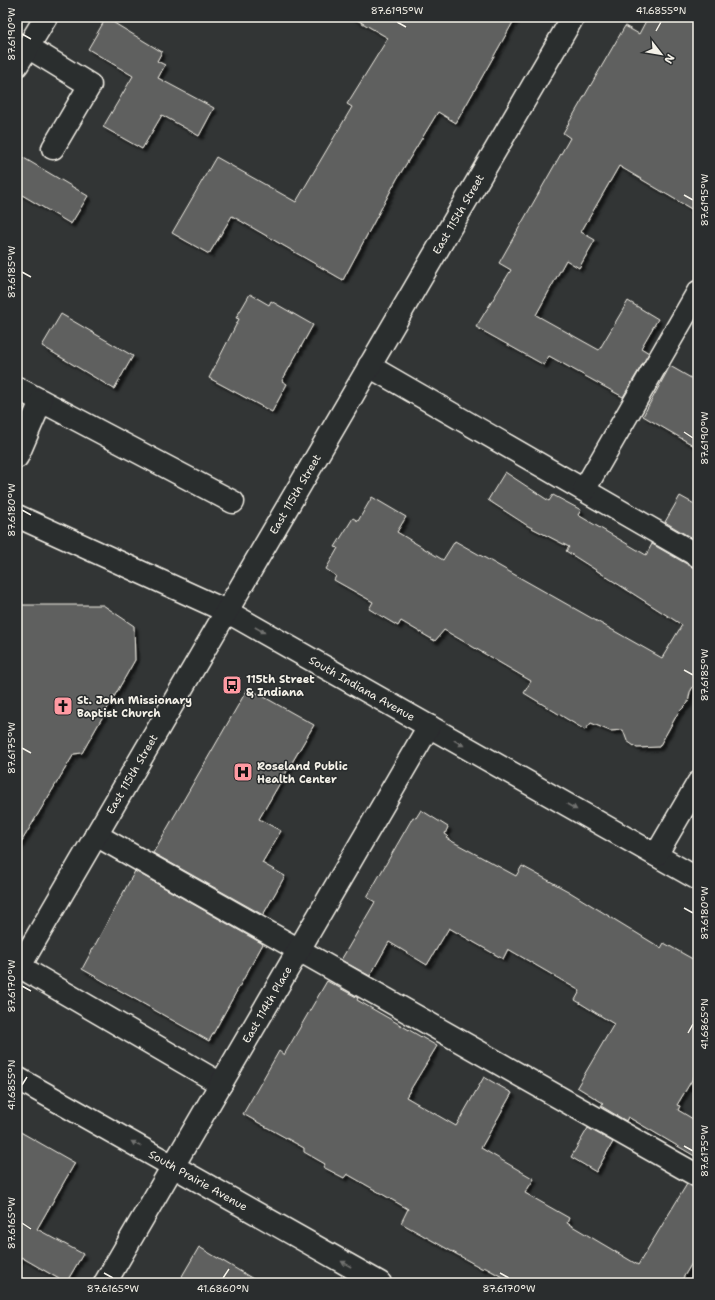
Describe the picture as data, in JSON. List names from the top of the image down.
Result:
{
  "streets": {
    "street": [
      "East 115th Street",
      "South Indiana Avenue",
      "East 114th Place",
      "South Prairie Avenue"
    ]
  },
  "crossings": [
    ["East 115th Street", "South Indiana Avenue"],
    ["South Indiana Avenue", "East 114th Place"],
    ["East 114th Place", "South Prairie Avenue"]
  ],
  "one_way": ["South Indiana Avenue"],
  "places": {
    "bus stop": ["115th Street & Indiana"],
    "church": ["St. John Missionary Baptist Church"],
    "hospital": ["Roseland Public Health Center"]
  },
  "north": "bottom right",
  "coordinates": [
    "87.6195°W",
    "41.6855°N",
    "87.6190°W",
    "87.6185°W",
    "87.6180°W",
    "87.6175°W",
    "87.6170°W",
    "41.6865°N",
    "87.6165°W",
    "41.6860°N"
  ]
}
